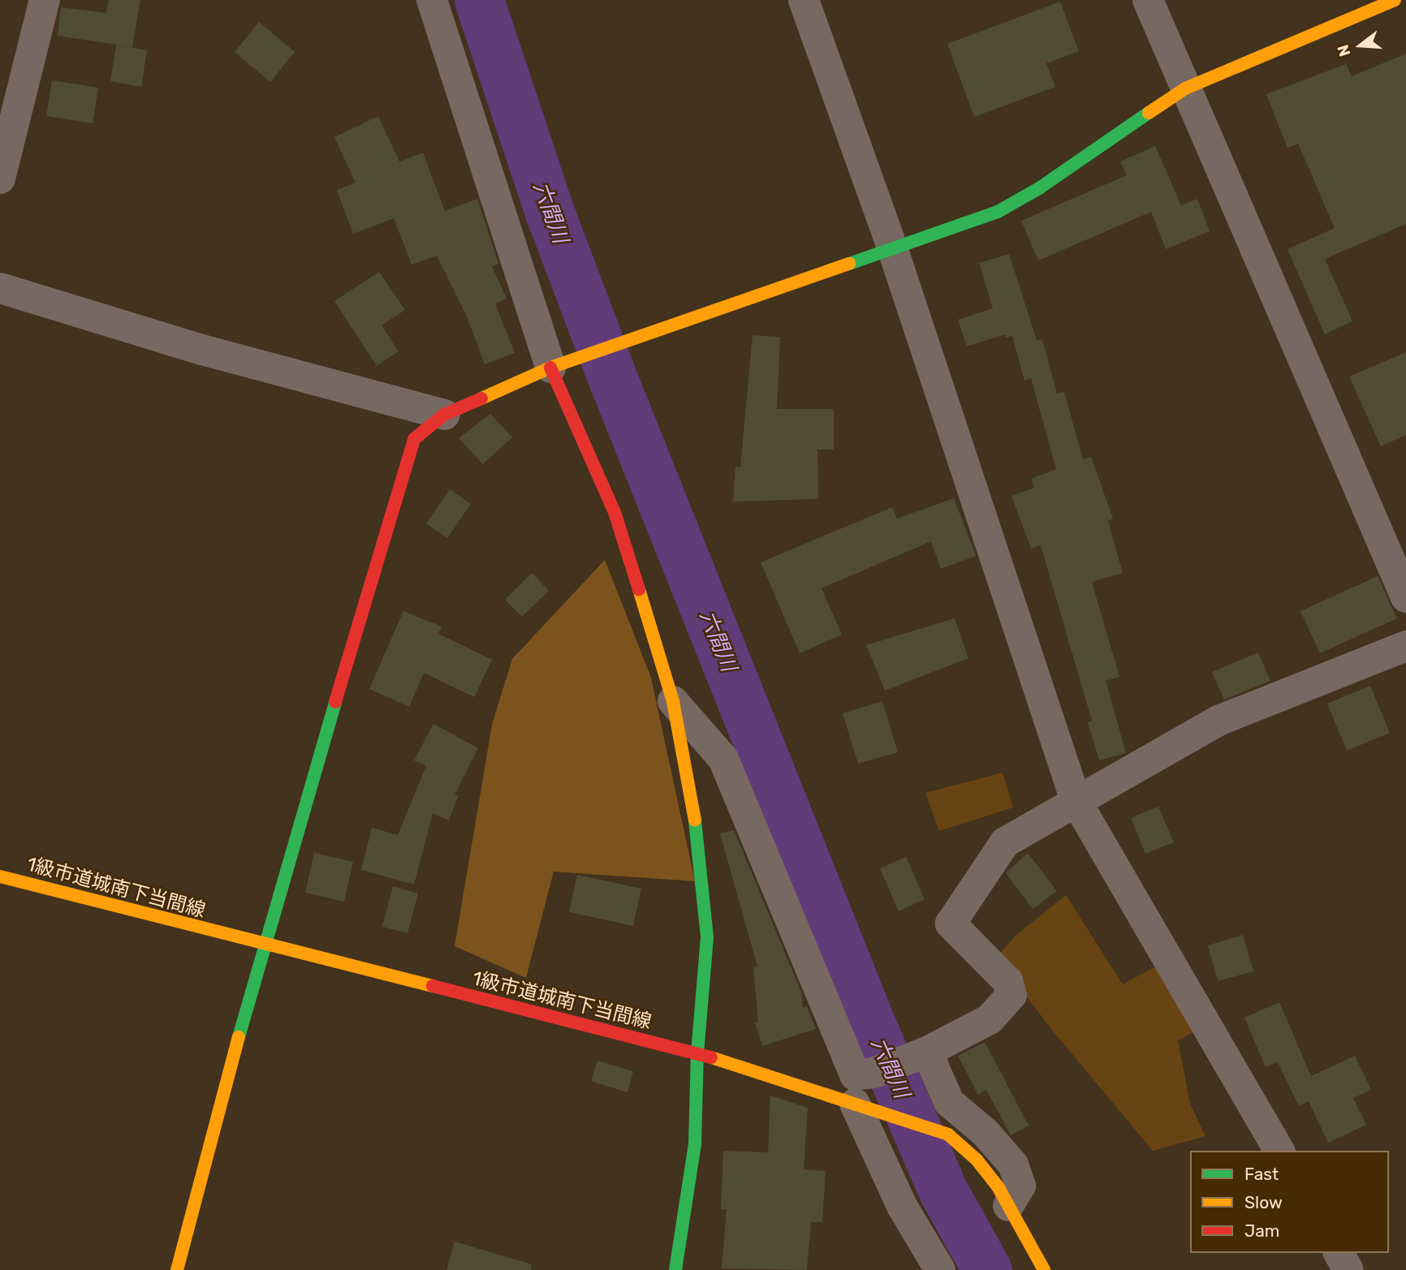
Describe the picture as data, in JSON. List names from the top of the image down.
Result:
{
  "streets": {
    "street": ["1級市道城南下当間線"]
  },
  "water": ["六間川"],
  "legend": ["Fast", "Slow", "Jam"],
  "north": "left"
}
